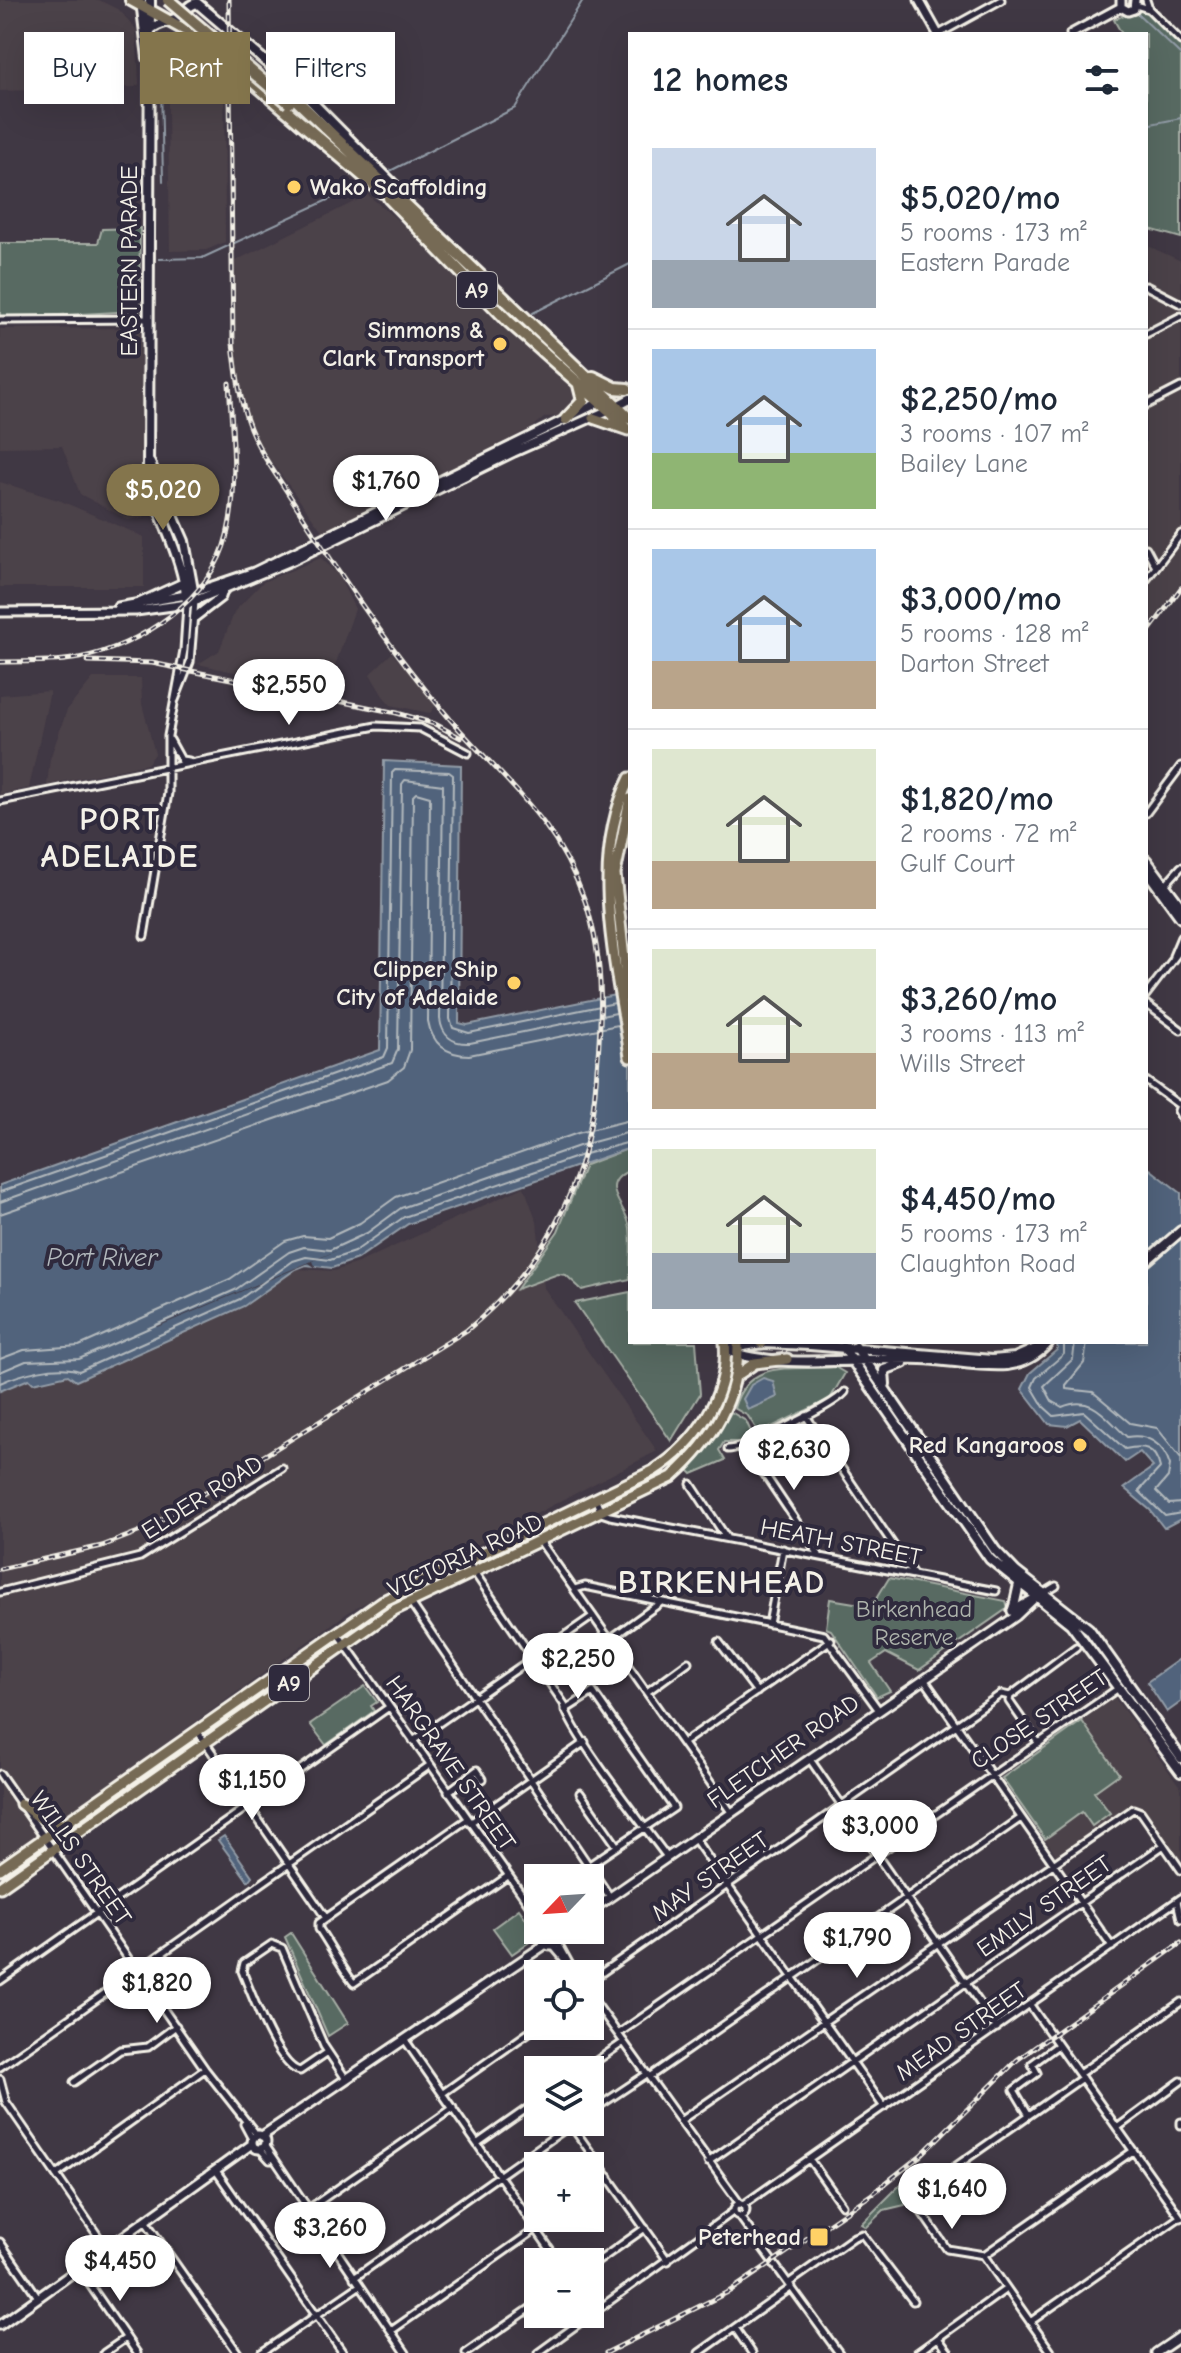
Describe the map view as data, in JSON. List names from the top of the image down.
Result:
{
  "streets": {
    "highway": ["A9", "VICTORIA ROAD"],
    "main road": ["EASTERN PARADE"],
    "street": [
      "ELDER ROAD",
      "HEATH STREET",
      "CLOSE STREET",
      "FLETCHER ROAD",
      "HARGRAVE STREET",
      "WILLS STREET",
      "MAY STREET",
      "EMILY STREET",
      "MEAD STREET"
    ]
  },
  "crossings": [
    ["A9", "VICTORIA ROAD"],
    ["A9", "HARGRAVE STREET"],
    ["A9", "WILLS STREET"],
    ["HEATH STREET", "VICTORIA ROAD"],
    ["VICTORIA ROAD", "HARGRAVE STREET"],
    ["VICTORIA ROAD", "WILLS STREET"]
  ],
  "districts": ["PORT ADELAIDE", "BIRKENHEAD"],
  "water": ["Port River"],
  "parks": ["Birkenhead Reserve"],
  "places": {
    "other": [
      "Wako Scaffolding",
      "Simmons & Clark Transport",
      "Clipper Ship City of Adelaide",
      "Red Kangaroos"
    ],
    "transit": ["Peterhead"]
  },
  "north": "bottom left",
  "page": {
    "chip": ["Buy", "Rent", "Filters"],
    "heading": "12 homes",
    "list": [
      {
        "name": "$5,020/mo",
        "note": "5 rooms · 173 m² · Eastern Parade"
      },
      {
        "name": "$2,250/mo",
        "note": "3 rooms · 107 m² · Bailey Lane"
      },
      {
        "name": "$3,000/mo",
        "note": "5 rooms · 128 m² · Darton Street"
      },
      {
        "name": "$1,820/mo",
        "note": "2 rooms · 72 m² · Gulf Court"
      },
      {
        "name": "$3,260/mo",
        "note": "3 rooms · 113 m² · Wills Street"
      },
      {
        "name": "$4,450/mo",
        "note": "5 rooms · 173 m² · Claughton Road"
      }
    ],
    "price": [
      "$1,760",
      "$5,020",
      "$2,550",
      "$2,630",
      "$2,250",
      "$1,150",
      "$3,000",
      "$1,790",
      "$1,820",
      "$1,640",
      "$3,260",
      "$4,450"
    ],
    "map_buttons": ["+", "−"]
  }
}
